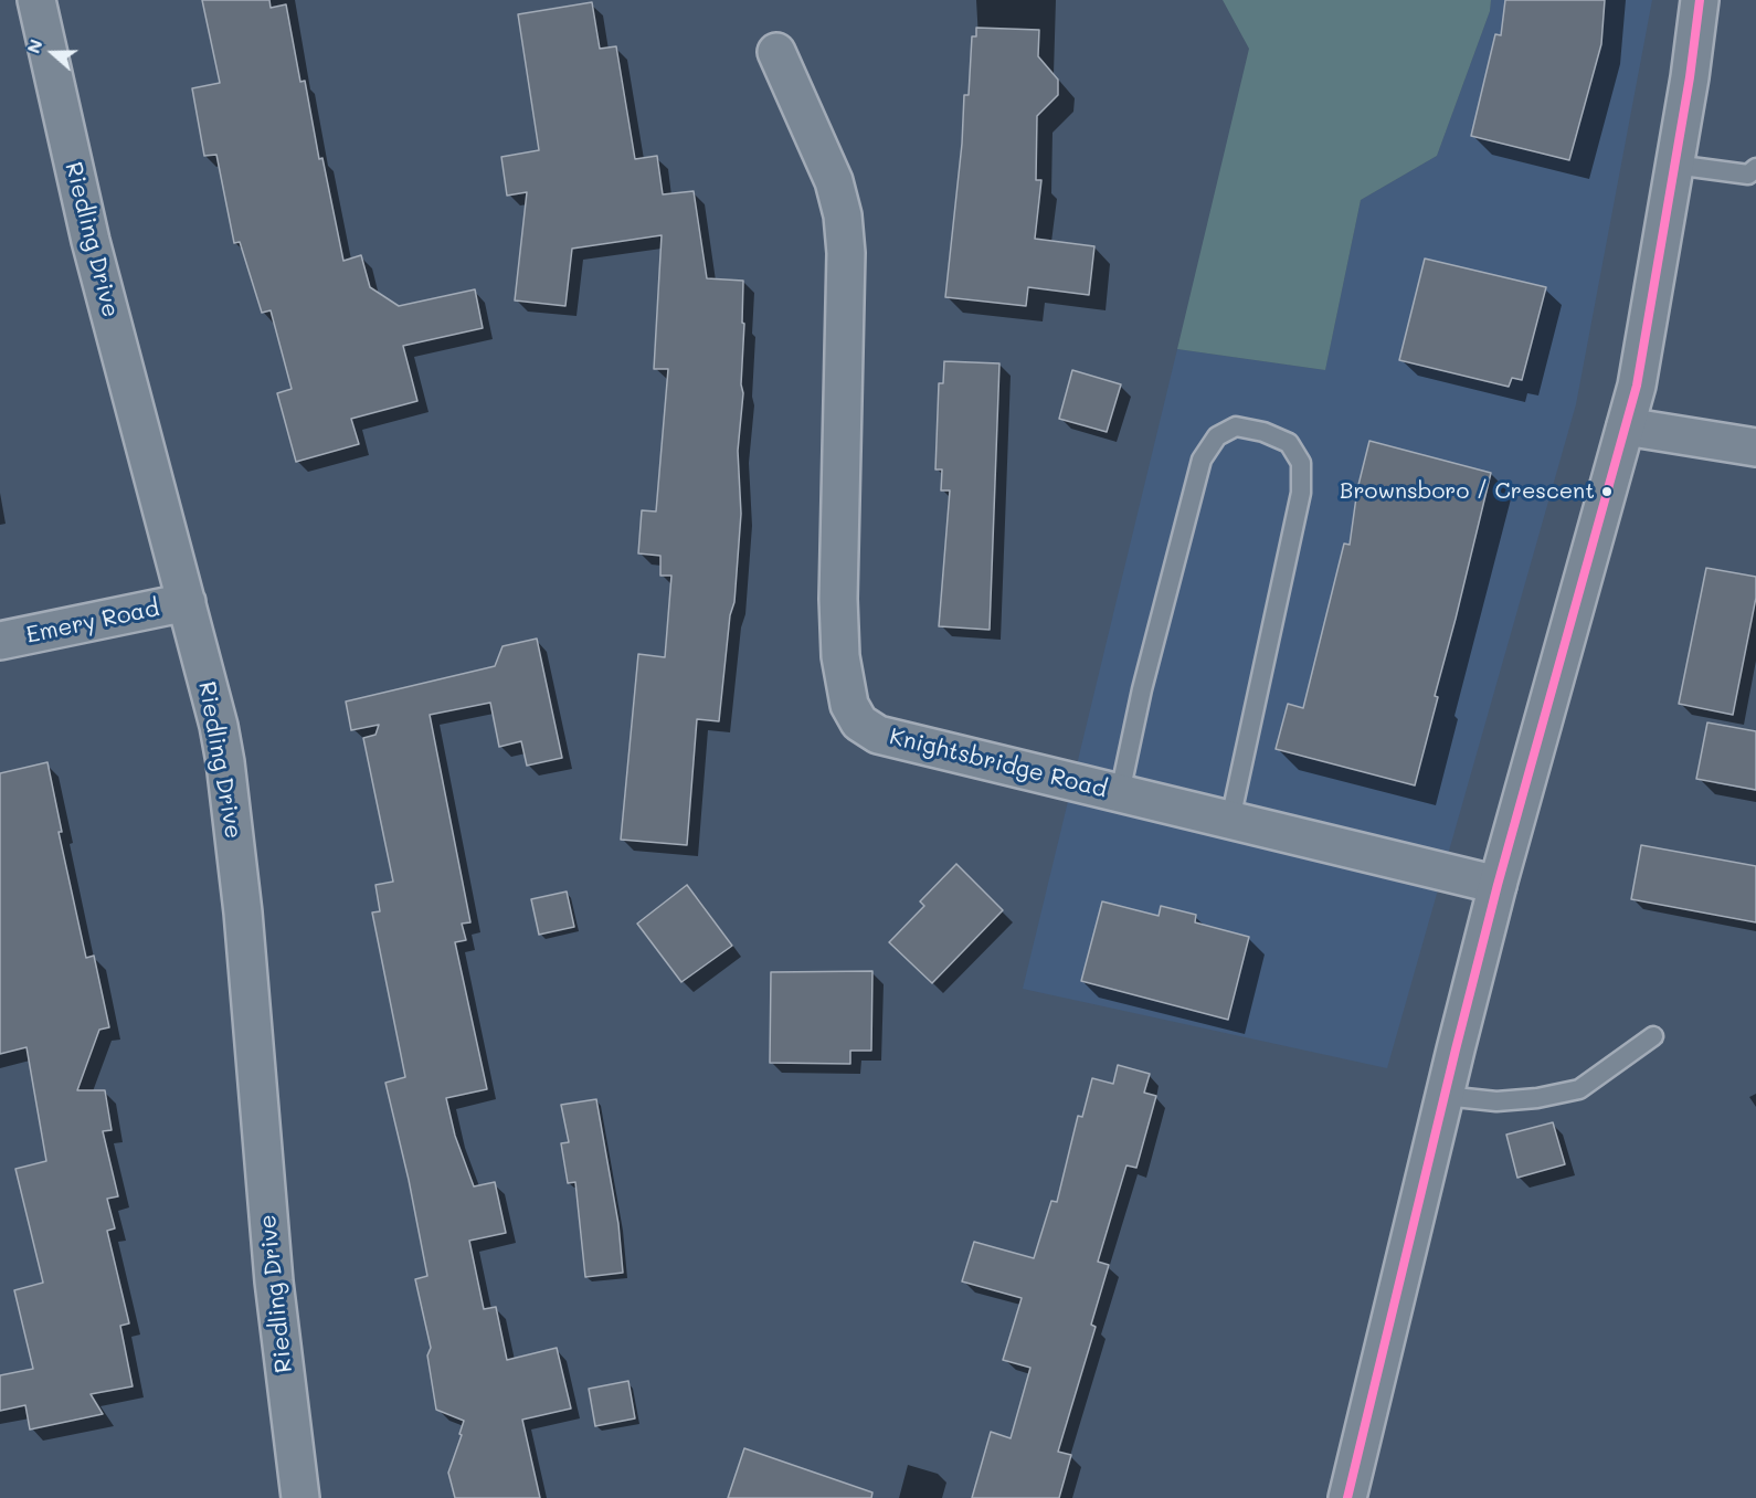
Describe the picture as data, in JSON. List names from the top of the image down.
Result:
{
  "streets": {
    "street": ["Riedling Drive", "Emery Road", "Knightsbridge Road"]
  },
  "crossings": [
    ["Riedling Drive", "Emery Road"]
  ],
  "places": ["Brownsboro / Crescent"],
  "north": "left"
}
